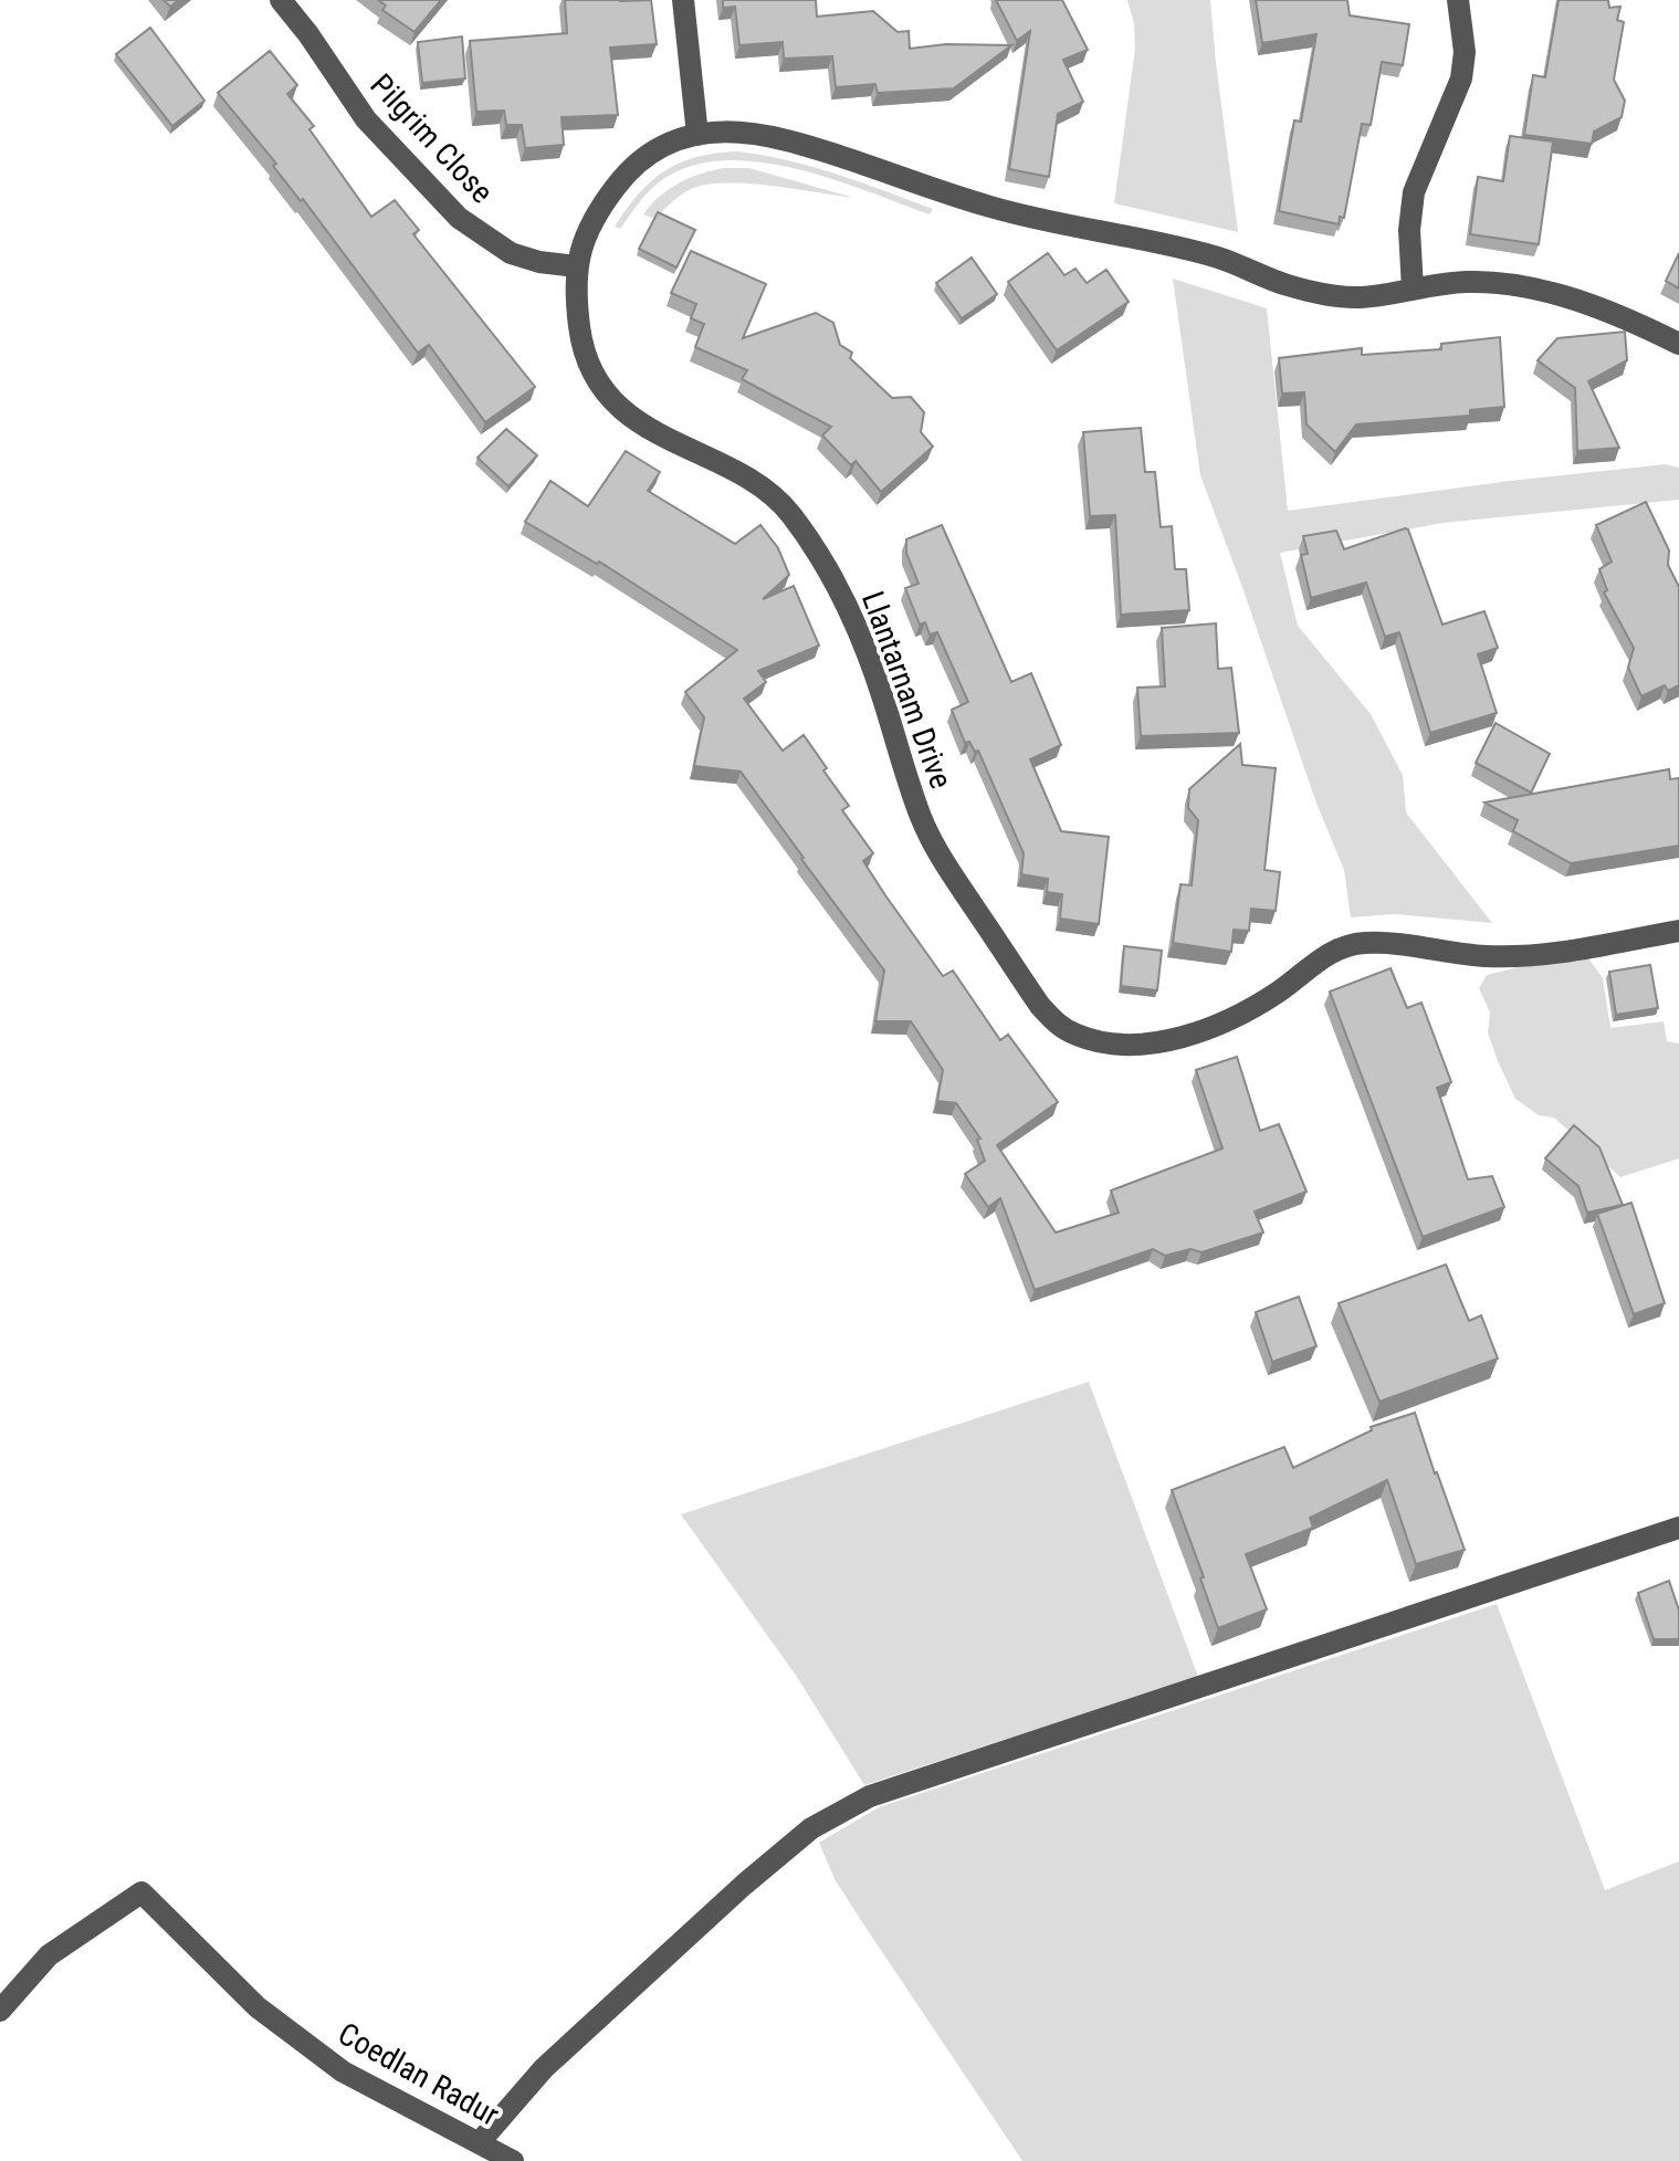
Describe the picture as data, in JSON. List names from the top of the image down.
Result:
{
  "streets": {
    "street": ["Pilgrim Close", "Llantarnam Drive", "Coedlan Radur"]
  },
  "crossings": [
    ["Pilgrim Close", "Llantarnam Drive"]
  ]
}
